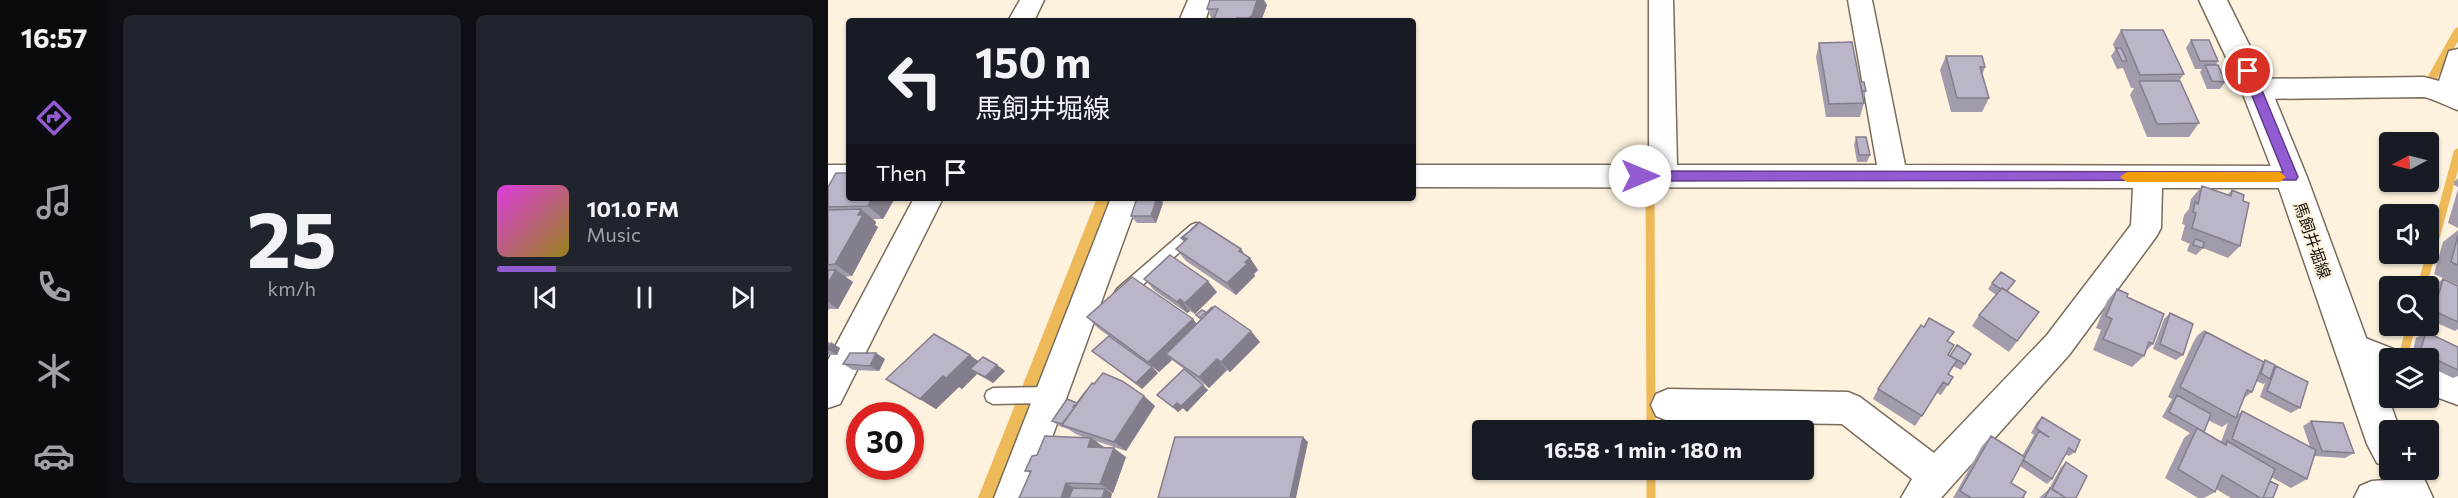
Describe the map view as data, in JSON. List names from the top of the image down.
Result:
{
  "streets": {
    "main road": ["馬飼井堀線"]
  },
  "north": "left",
  "page": {
    "tabs": "16:57",
    "tile": ["25", "km/h"],
    "turn": ["150 m", "馬飼井堀線"],
    "map_buttons": "+",
    "then": "Then",
    "song": ["101.0 FM", "Music"],
    "limit": "30",
    "trip": "16:58 · 1 min · 180 m"
  }
}
